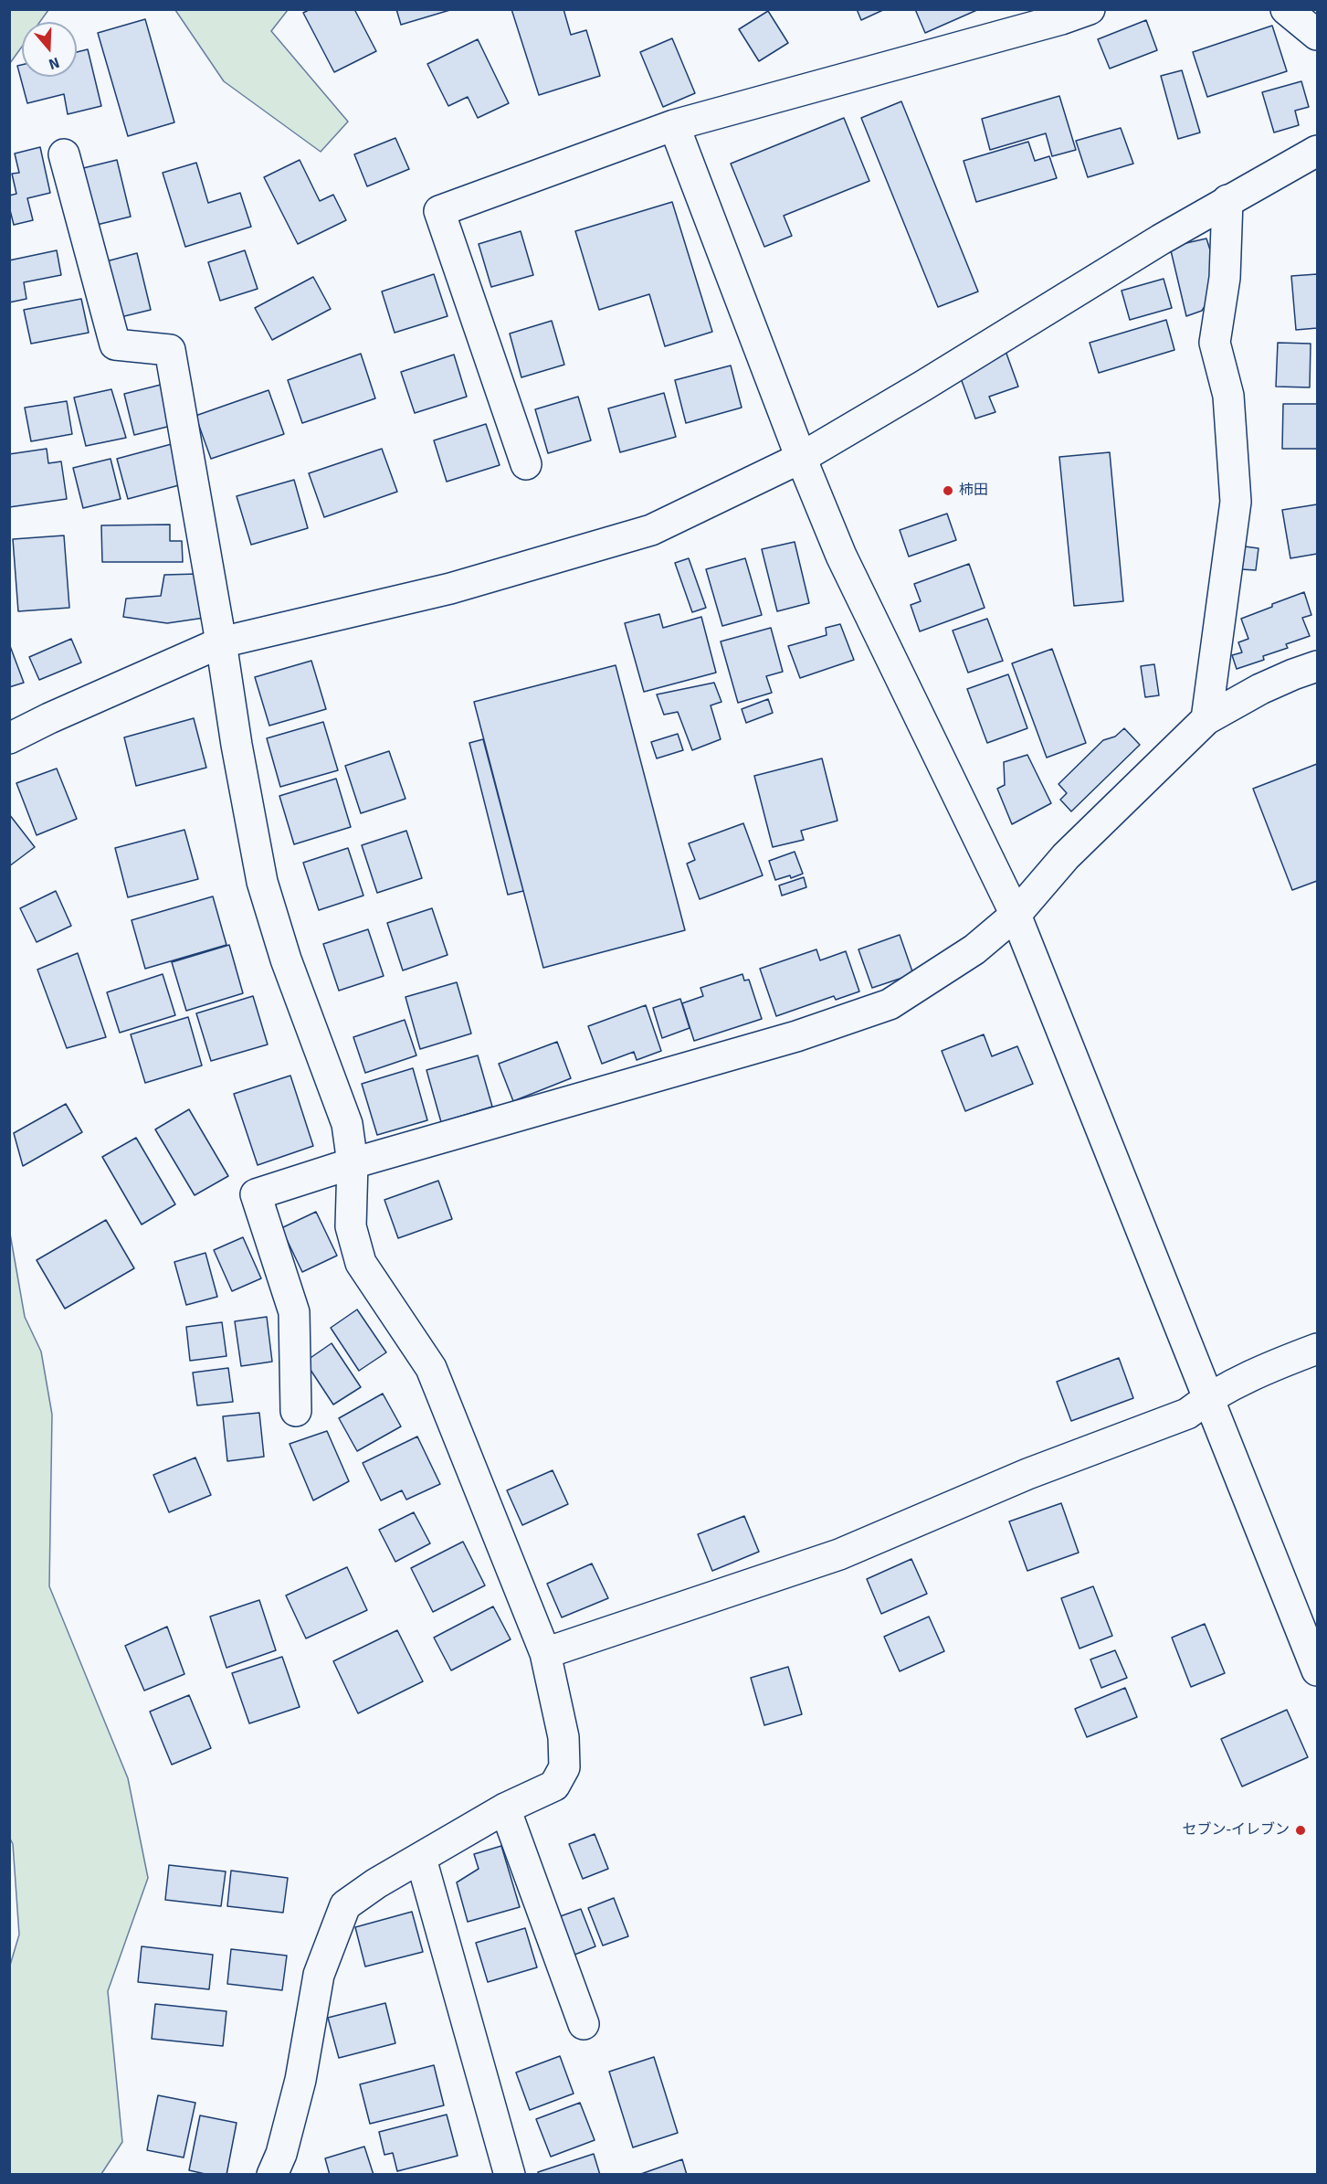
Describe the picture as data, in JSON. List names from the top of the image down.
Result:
{
  "places": ["柿田", "セブン-イレブン"],
  "north": "bottom"
}
